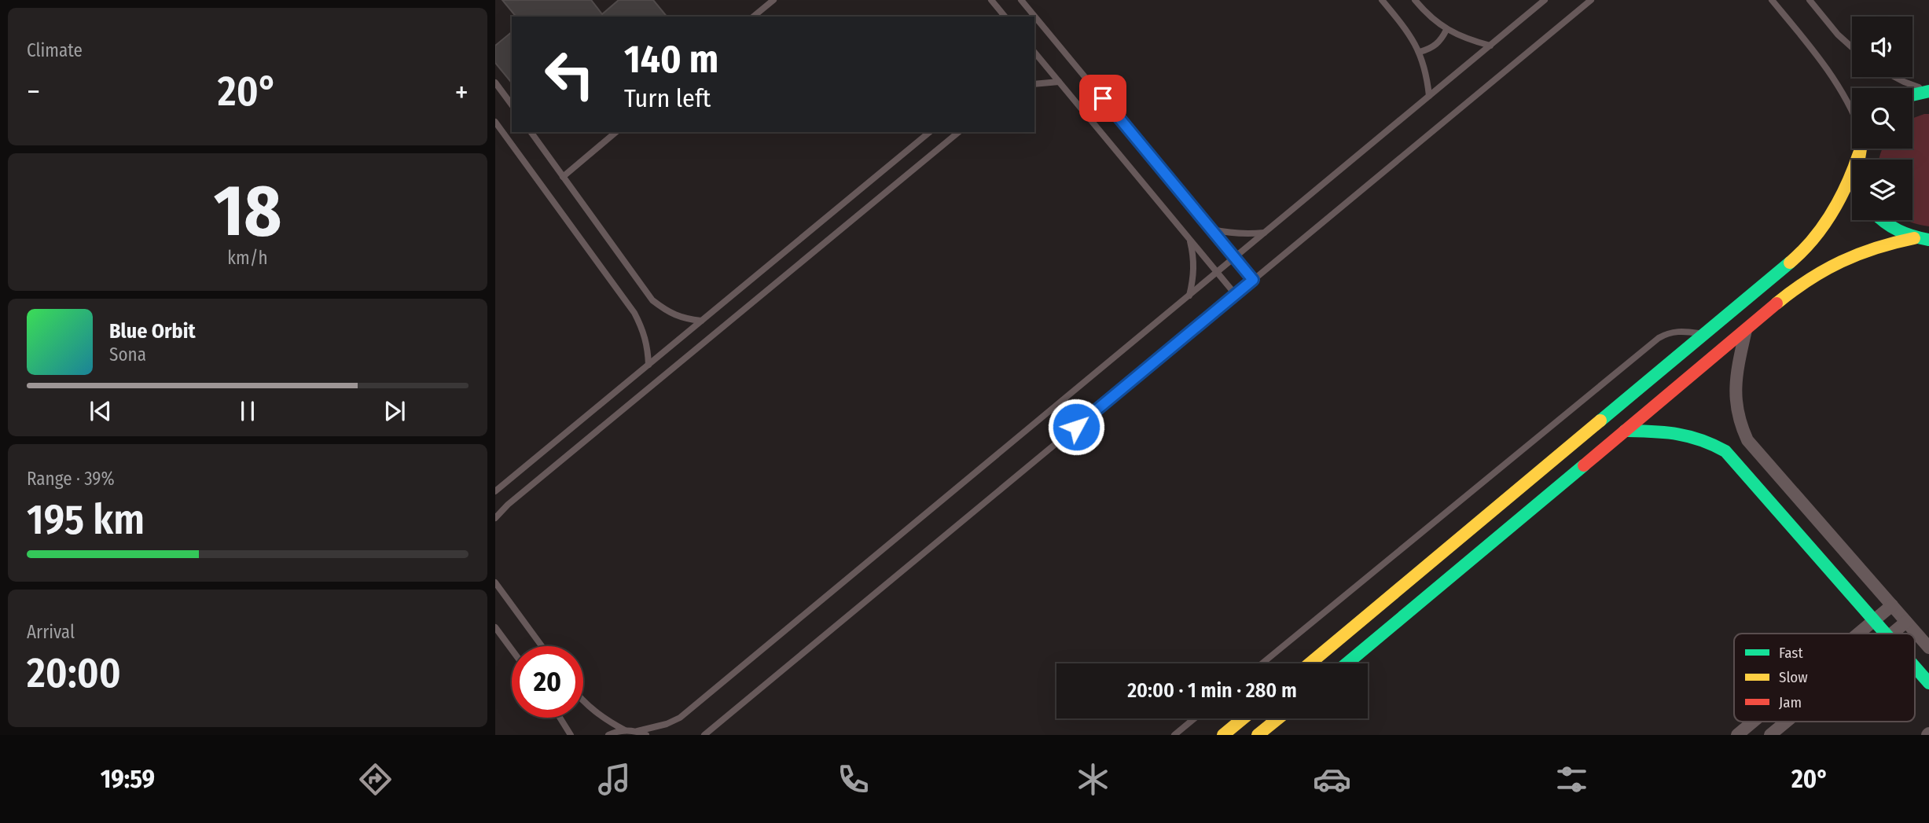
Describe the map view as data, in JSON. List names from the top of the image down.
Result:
{
  "legend": ["Fast", "Slow", "Jam"],
  "page": {
    "tile": [
      "Climate",
      ["18", "km/h"],
      ["Range · 39%", "195 km"],
      ["Arrival", "20:00"]
    ],
    "turn": ["140 m", "Turn left"],
    "heat": ["−", "20°", "+"],
    "song": ["Blue Orbit", "Sona"],
    "limit": "20",
    "trip": "20:00 · 1 min · 280 m",
    "tabs": ["19:59", "20°"]
  }
}
